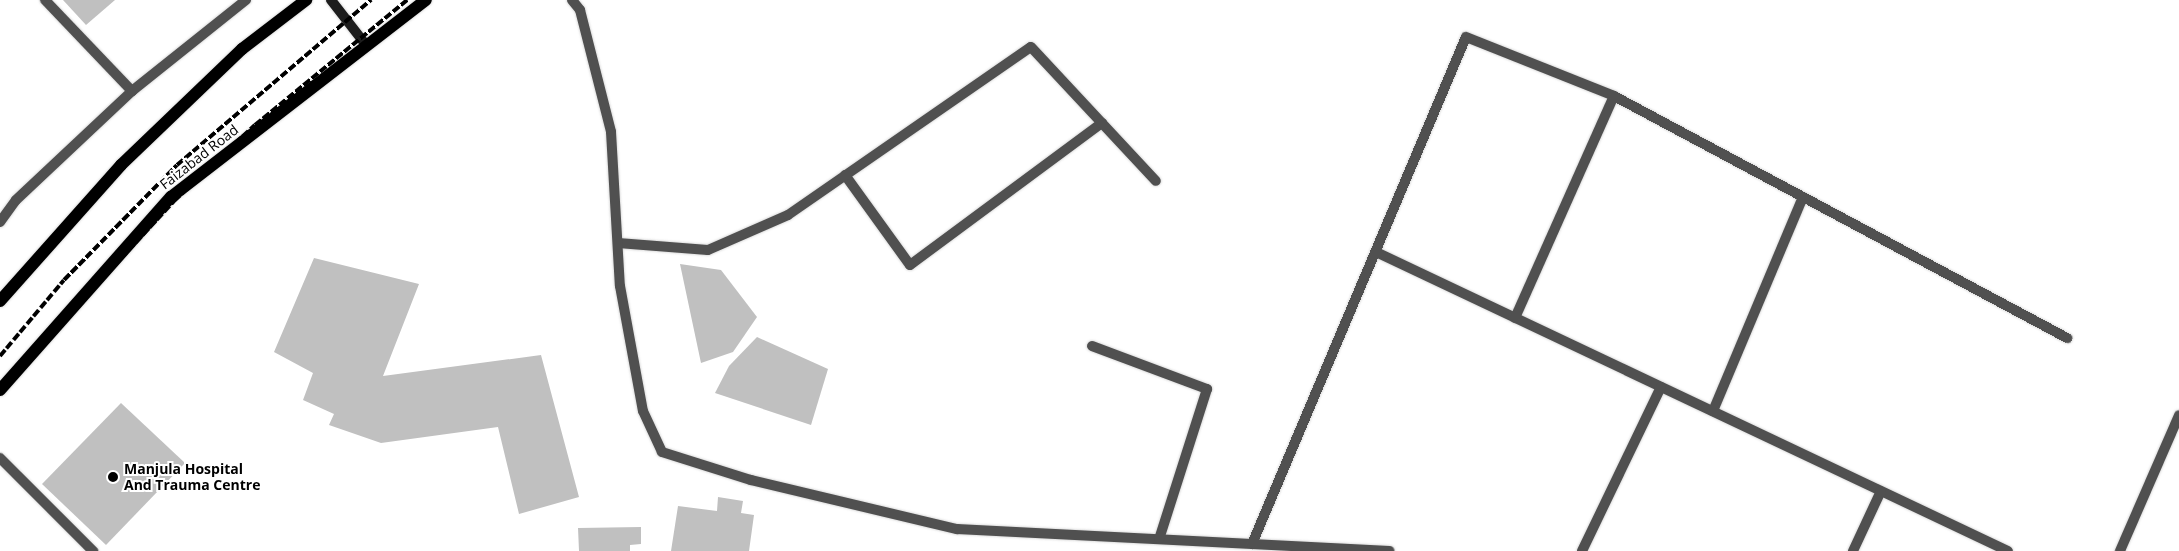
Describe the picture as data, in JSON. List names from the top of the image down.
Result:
{
  "streets": {
    "main road": ["Faizabad Road"]
  },
  "places": ["Manjula Hospital And Trauma Centre"]
}
